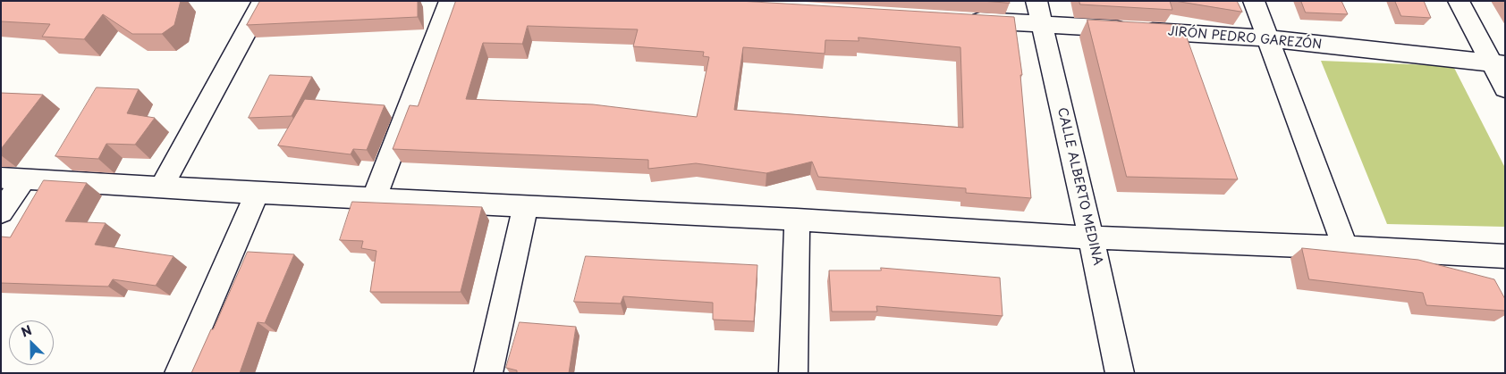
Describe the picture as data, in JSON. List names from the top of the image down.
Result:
{
  "streets": {
    "street": ["JIRÓN PEDRO GAREZÓN", "CALLE ALBERTO MEDINA"]
  },
  "crossings": [
    ["JIRÓN PEDRO GAREZÓN", "CALLE ALBERTO MEDINA"]
  ],
  "north": "top left"
}
